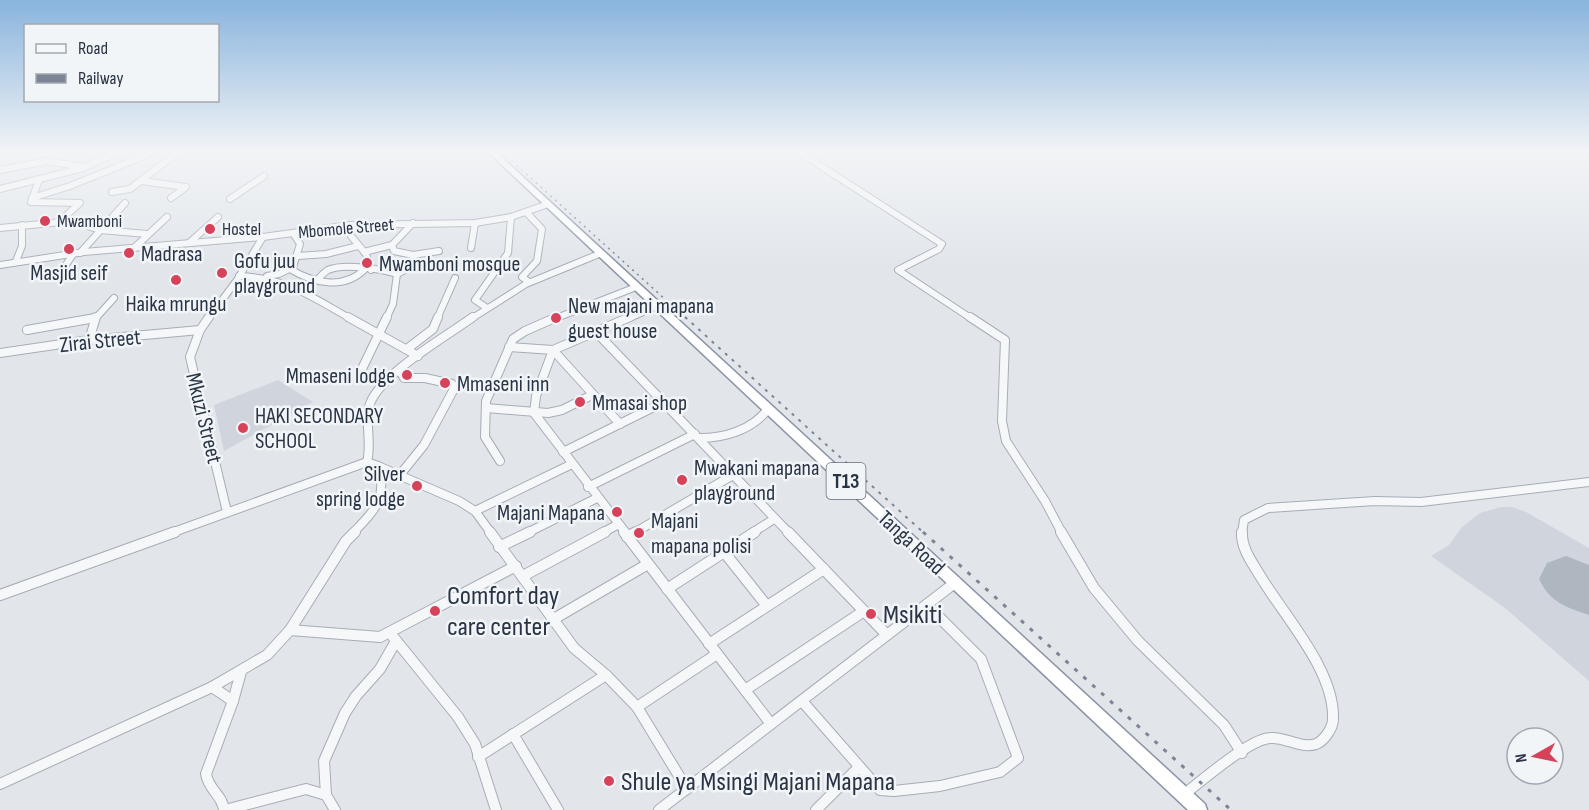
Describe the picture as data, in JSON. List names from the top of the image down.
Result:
{
  "streets": {
    "highway": ["T13", "Tanga Road"],
    "street": ["Mbomole Street", "Zirai Street", "Mkuzi Street"]
  },
  "crossings": [
    ["Mbomole Street", "Mkuzi Street"],
    ["Mbomole Street", "Tanga Road"],
    ["Zirai Street", "Mkuzi Street"]
  ],
  "places": [
    "Mwamboni",
    "Hostel",
    "Masjid seif",
    "Madrasa",
    "Mwamboni mosque",
    "Gofu juu playground",
    "Haika mrungu",
    "New majani mapana guest house",
    "Mmaseni lodge",
    "Mmaseni inn",
    "Mmasai shop",
    "HAKI SECONDARY SCHOOL",
    "Mwakani mapana playground",
    "Silver spring lodge",
    "Majani Mapana",
    "Majani mapana polisi",
    "Comfort day care center",
    "Msikiti",
    "Shule ya Msingi Majani Mapana"
  ],
  "legend": ["Road", "Railway"],
  "north": "left"
}
